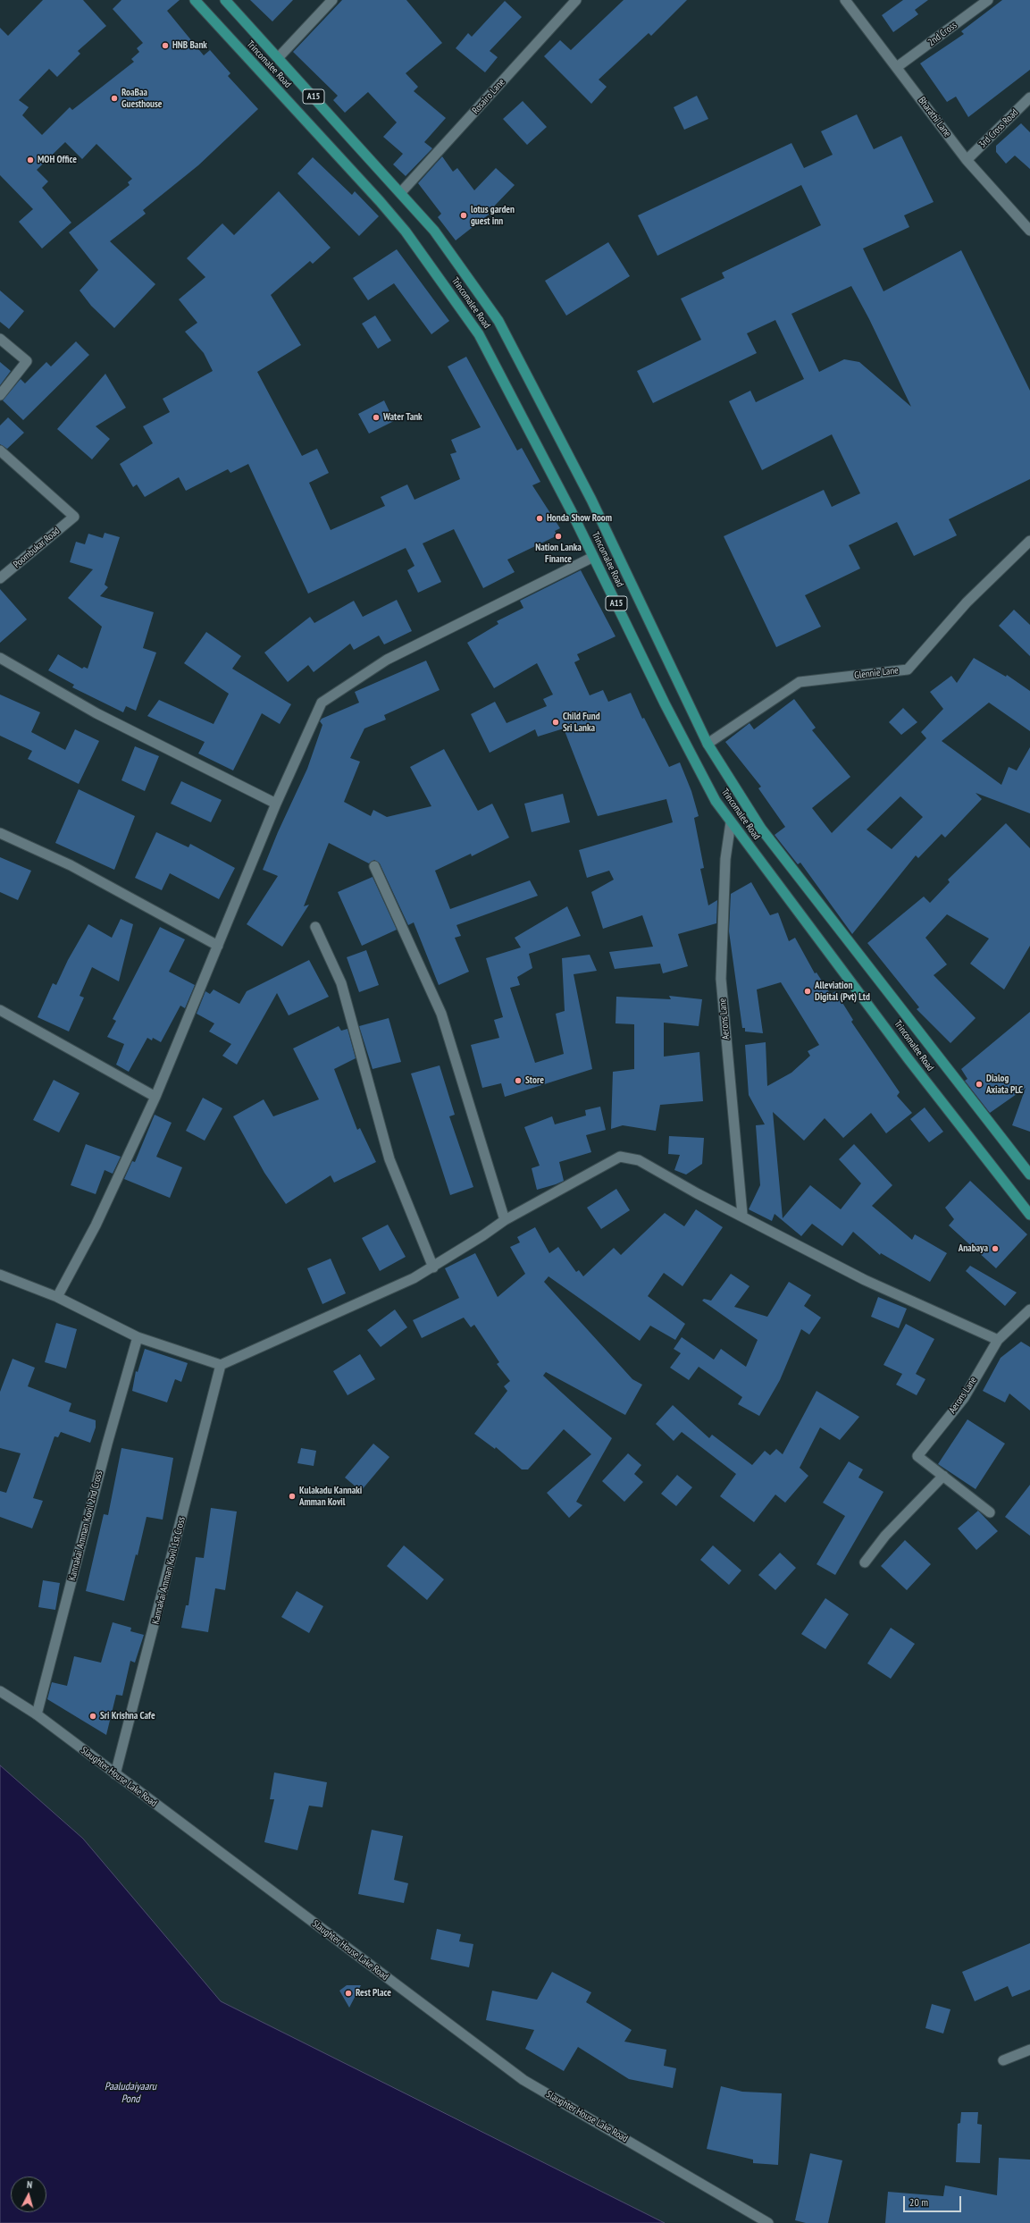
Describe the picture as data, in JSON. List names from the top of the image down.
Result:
{
  "streets": {
    "highway": ["Trincomalee Road", "A15"],
    "street": [
      "2nd Cross",
      "Rosairo Lane",
      "Bharathi Lane",
      "3rd Cross Road",
      "Poombukar Road",
      "Glennie Lane",
      "Aerons Lane",
      "Kannakai Amman Kovil 2nd Cross",
      "Kannakai Amman Kovil 1st Cross",
      "Slaughter House Lake Road"
    ]
  },
  "crossings": [
    ["2nd Cross", "Bharathi Lane"],
    ["Trincomalee Road", "Rosairo Lane"],
    ["Trincomalee Road", "Glennie Lane"],
    ["Trincomalee Road", "Aerons Lane"],
    ["Bharathi Lane", "3rd Cross Road"],
    ["Kannakai Amman Kovil 2nd Cross", "Slaughter House Lake Road"],
    ["Kannakai Amman Kovil 1st Cross", "Slaughter House Lake Road"]
  ],
  "water": ["Paaludaiyaaru Pond"],
  "places": [
    "HNB Bank",
    "RoaBaa Guesthouse",
    "MOH Office",
    "lotus garden guest inn",
    "Water Tank",
    "Honda Show Room",
    "Nation Lanka Finance",
    "Child Fund Sri Lanka",
    "Alleviation Digital (Pvt) Ltd",
    "Store",
    "Dialog Axiata PLC",
    "Anabaya",
    "Kulakadu Kannaki Amman Kovil",
    "Sri Krishna Cafe",
    "Rest Place"
  ],
  "scale_bar": "20 m",
  "north": "top"
}
